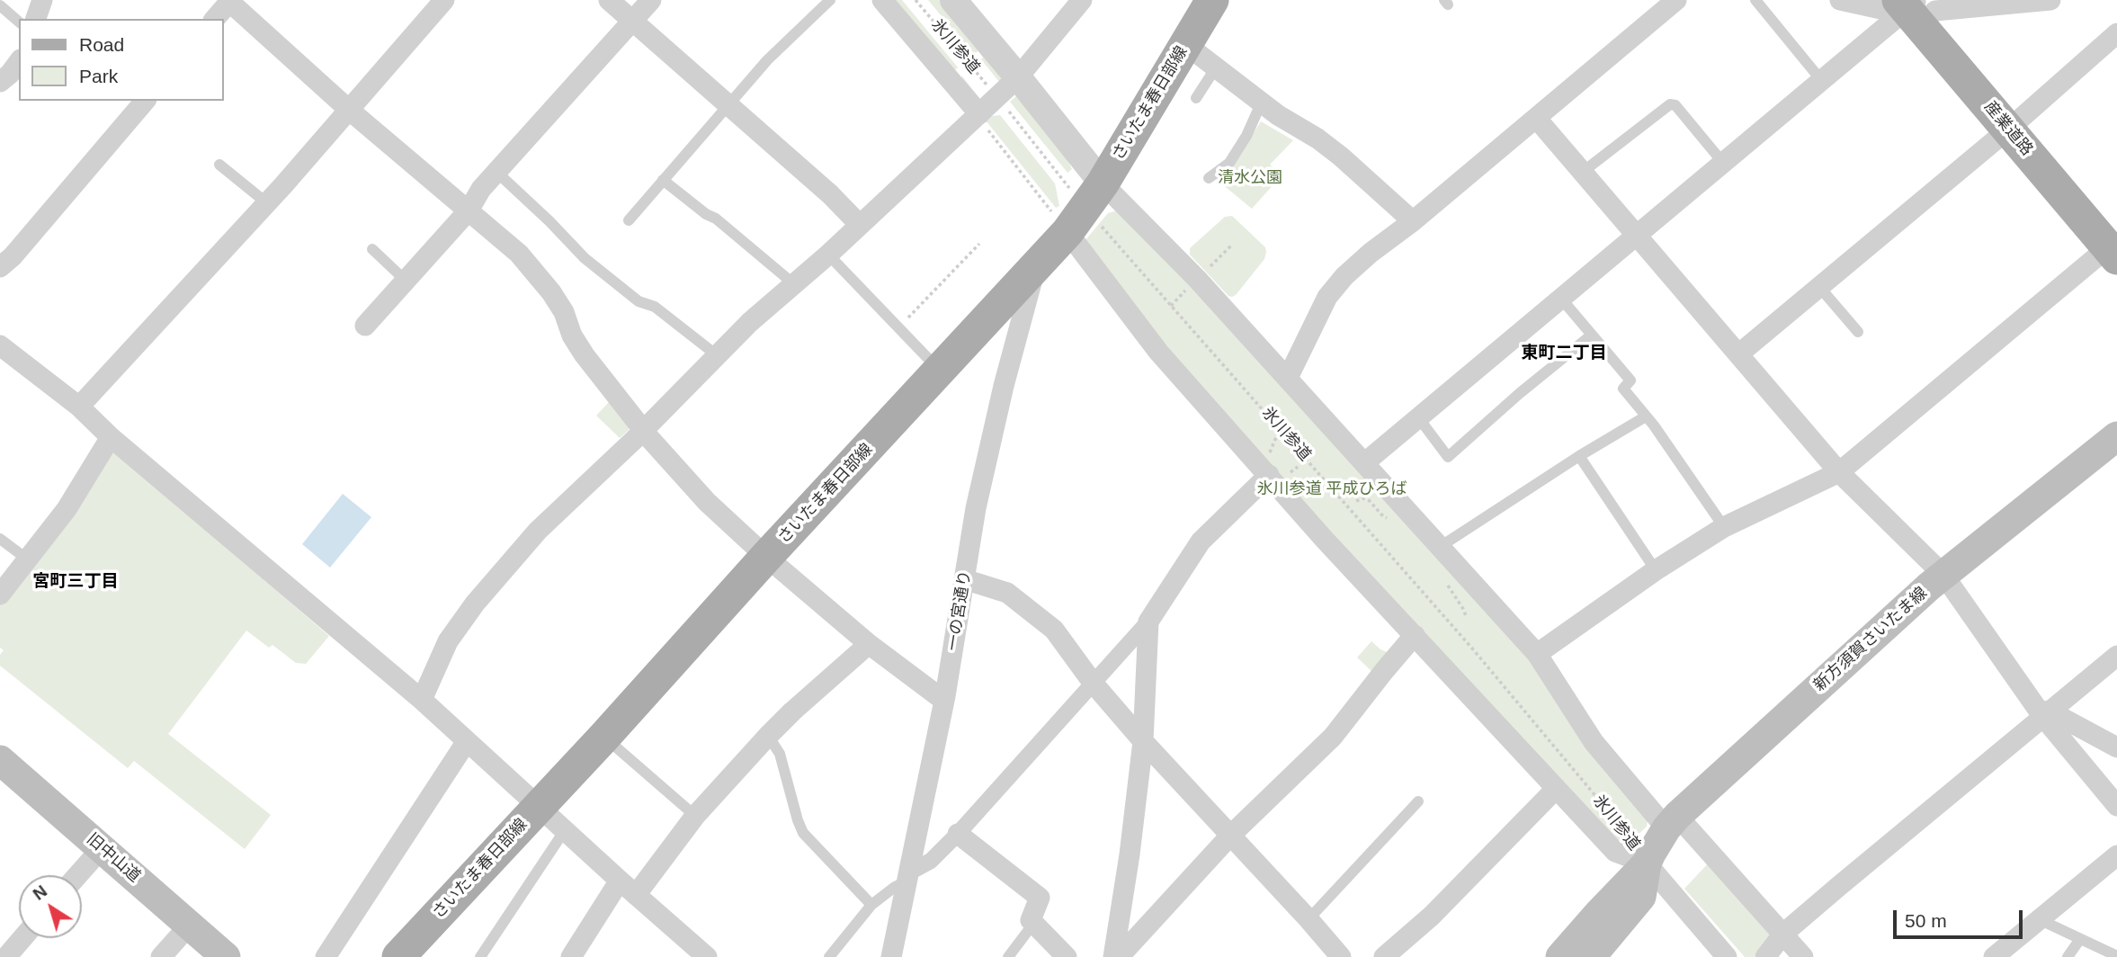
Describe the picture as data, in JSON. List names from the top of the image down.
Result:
{
  "streets": {
    "main road": [
      "さいたま春日部線",
      "産業道路",
      "新方須賀さいたま線",
      "旧中山道"
    ],
    "street": ["氷川参道", "一の宮通り"]
  },
  "crossings": [
    ["氷川参道", "さいたま春日部線"],
    ["氷川参道", "新方須賀さいたま線"],
    ["さいたま春日部線", "一の宮通り"]
  ],
  "districts": ["東町二丁目", "宮町三丁目"],
  "parks": ["清水公園", "氷川参道 平成ひろば"],
  "legend": ["Road", "Park"],
  "scale_bar": "50 m",
  "north": "top left"
}
